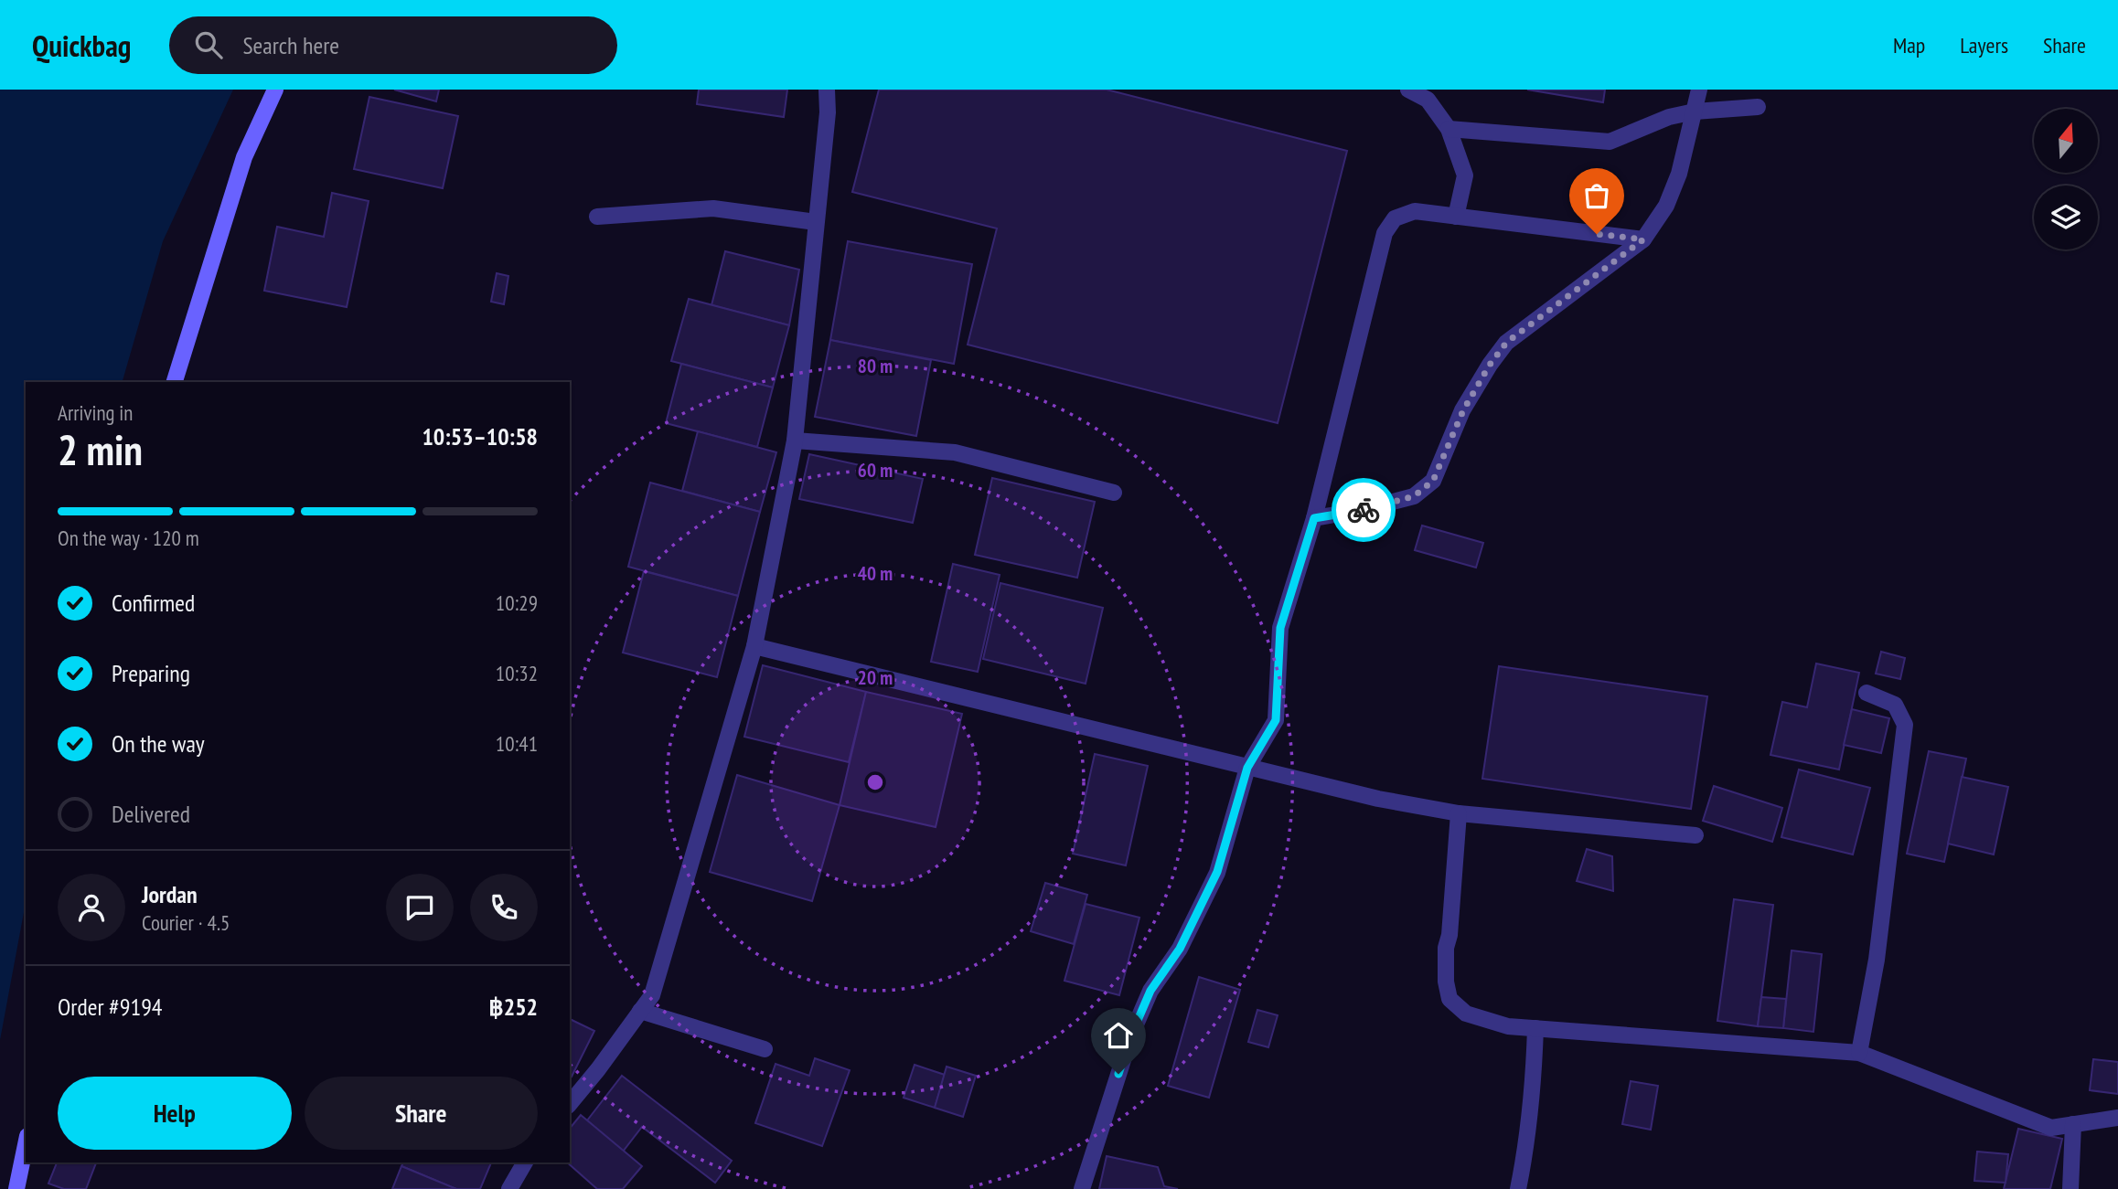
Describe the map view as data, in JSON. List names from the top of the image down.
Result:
{
  "north": "top",
  "page": {
    "header": "Quickbag",
    "search": "Search here",
    "nav": ["Map", "Layers", "Share"],
    "heading": ["2 min", "Arriving in", "10:53–10:58"],
    "panel": [
      "Jordan",
      "Courier · 4.5",
      "Order #9194",
      "฿252"
    ],
    "bar": "On the way · 120 m",
    "list": [
      ["Confirmed", "10:29"],
      ["Preparing", "10:32"],
      ["On the way", "10:41"],
      "Delivered"
    ],
    "buttons": ["Help", "Share"]
  },
  "rings": [
    "80 m",
    "60 m",
    "40 m",
    "20 m"
  ]
}
